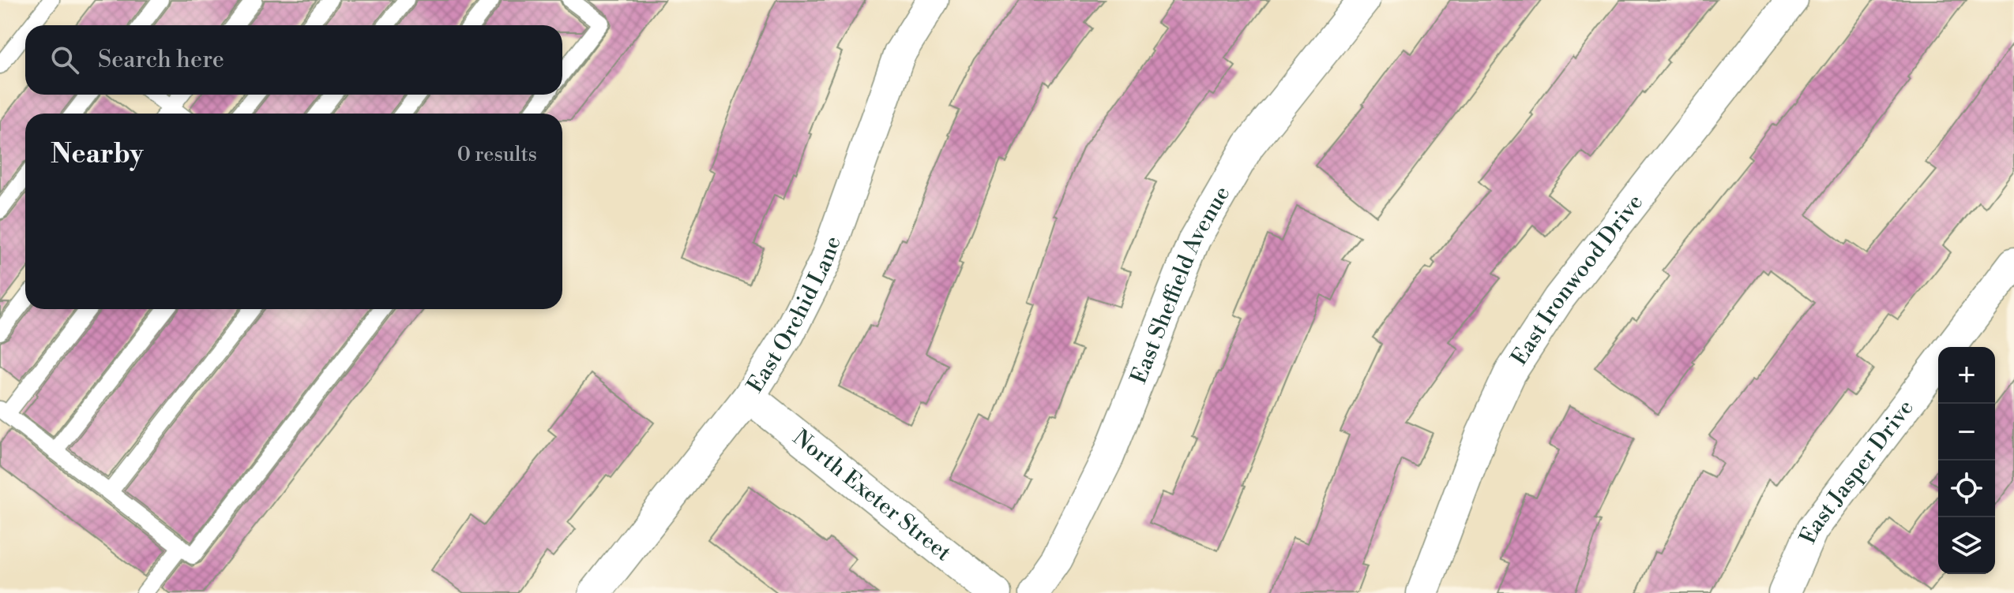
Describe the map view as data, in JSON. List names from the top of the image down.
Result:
{
  "streets": {
    "street": [
      "East Ironwood Drive",
      "East Sheffield Avenue",
      "East Orchid Lane",
      "East Jasper Drive",
      "North Exeter Street"
    ]
  },
  "crossings": [
    ["East Orchid Lane", "North Exeter Street"]
  ],
  "page": {
    "search": "Search here",
    "heading": ["Nearby", "0 results"],
    "map_buttons": ["+", "−"]
  }
}
